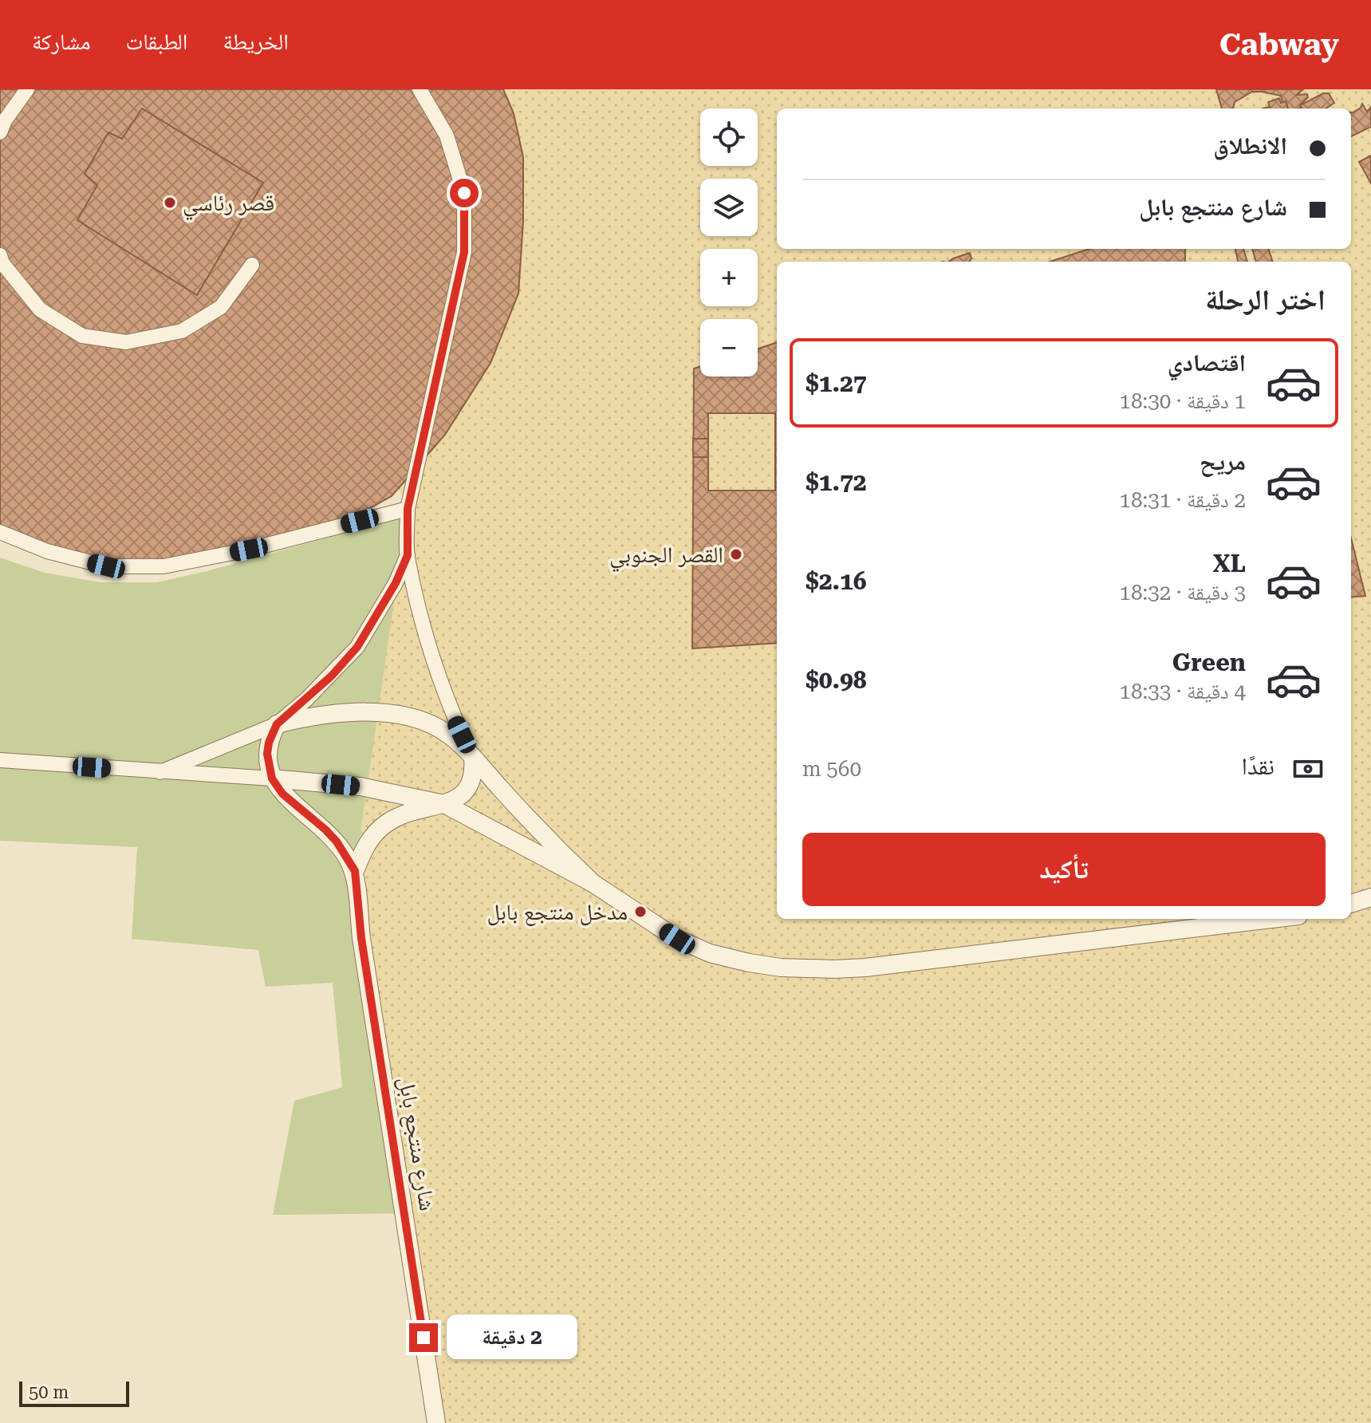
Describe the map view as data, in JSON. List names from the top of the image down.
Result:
{
  "streets": {
    "street": ["شارع منتجع بابل"]
  },
  "places": ["قصر رئاسي", "القصر الجنوبي", "مدخل منتجع بابل"],
  "scale_bar": "50 m",
  "page": {
    "header": "Cabway",
    "nav": ["الخريطة", "الطبقات", "مشاركة"],
    "map_buttons": ["+", "−"],
    "banner": ["الانطلاق", "شارع منتجع بابل"],
    "heading": "اختر الرحلة",
    "list": [
      {
        "name": "اقتصادي",
        "note": "1 دقيقة · 18:30",
        "value": "$1.27"
      },
      {
        "name": "مريح",
        "note": "2 دقيقة · 18:31",
        "value": "$1.72"
      },
      {
        "name": "XL",
        "note": "3 دقيقة · 18:32",
        "value": "$2.16"
      },
      {
        "name": "Green",
        "note": "4 دقيقة · 18:33",
        "value": "$0.98"
      }
    ],
    "pay": ["نقدًا", "560 m"],
    "buttons": "تأكيد",
    "bubble": "2 دقيقة",
    "scale": "50 m"
  }
}
